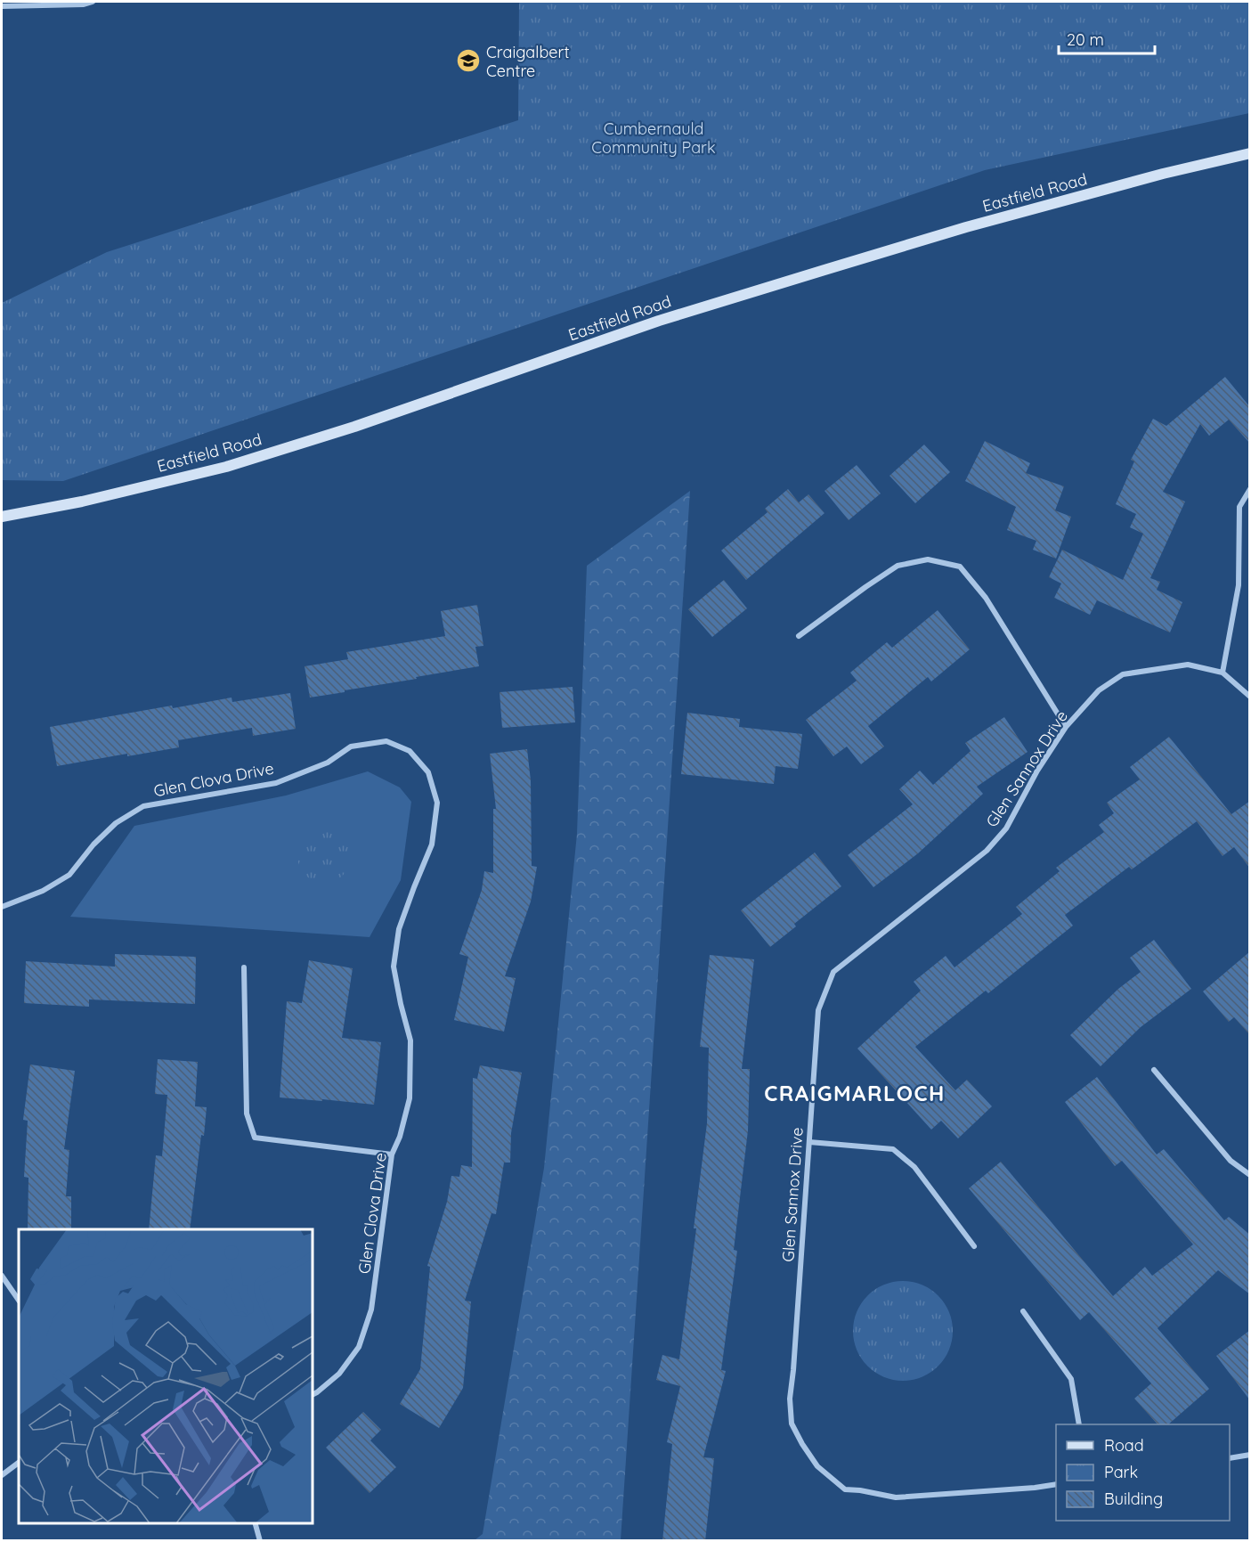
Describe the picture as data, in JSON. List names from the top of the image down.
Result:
{
  "streets": {
    "street": ["Eastfield Road", "Glen Sannox Drive", "Glen Clova Drive"]
  },
  "districts": ["CRAIGMARLOCH"],
  "parks": ["Cumbernauld Community Park"],
  "places": {
    "school or university": ["Craigalbert Centre"]
  },
  "legend": ["Road", "Park", "Building"],
  "scale_bar": "20 m"
}
